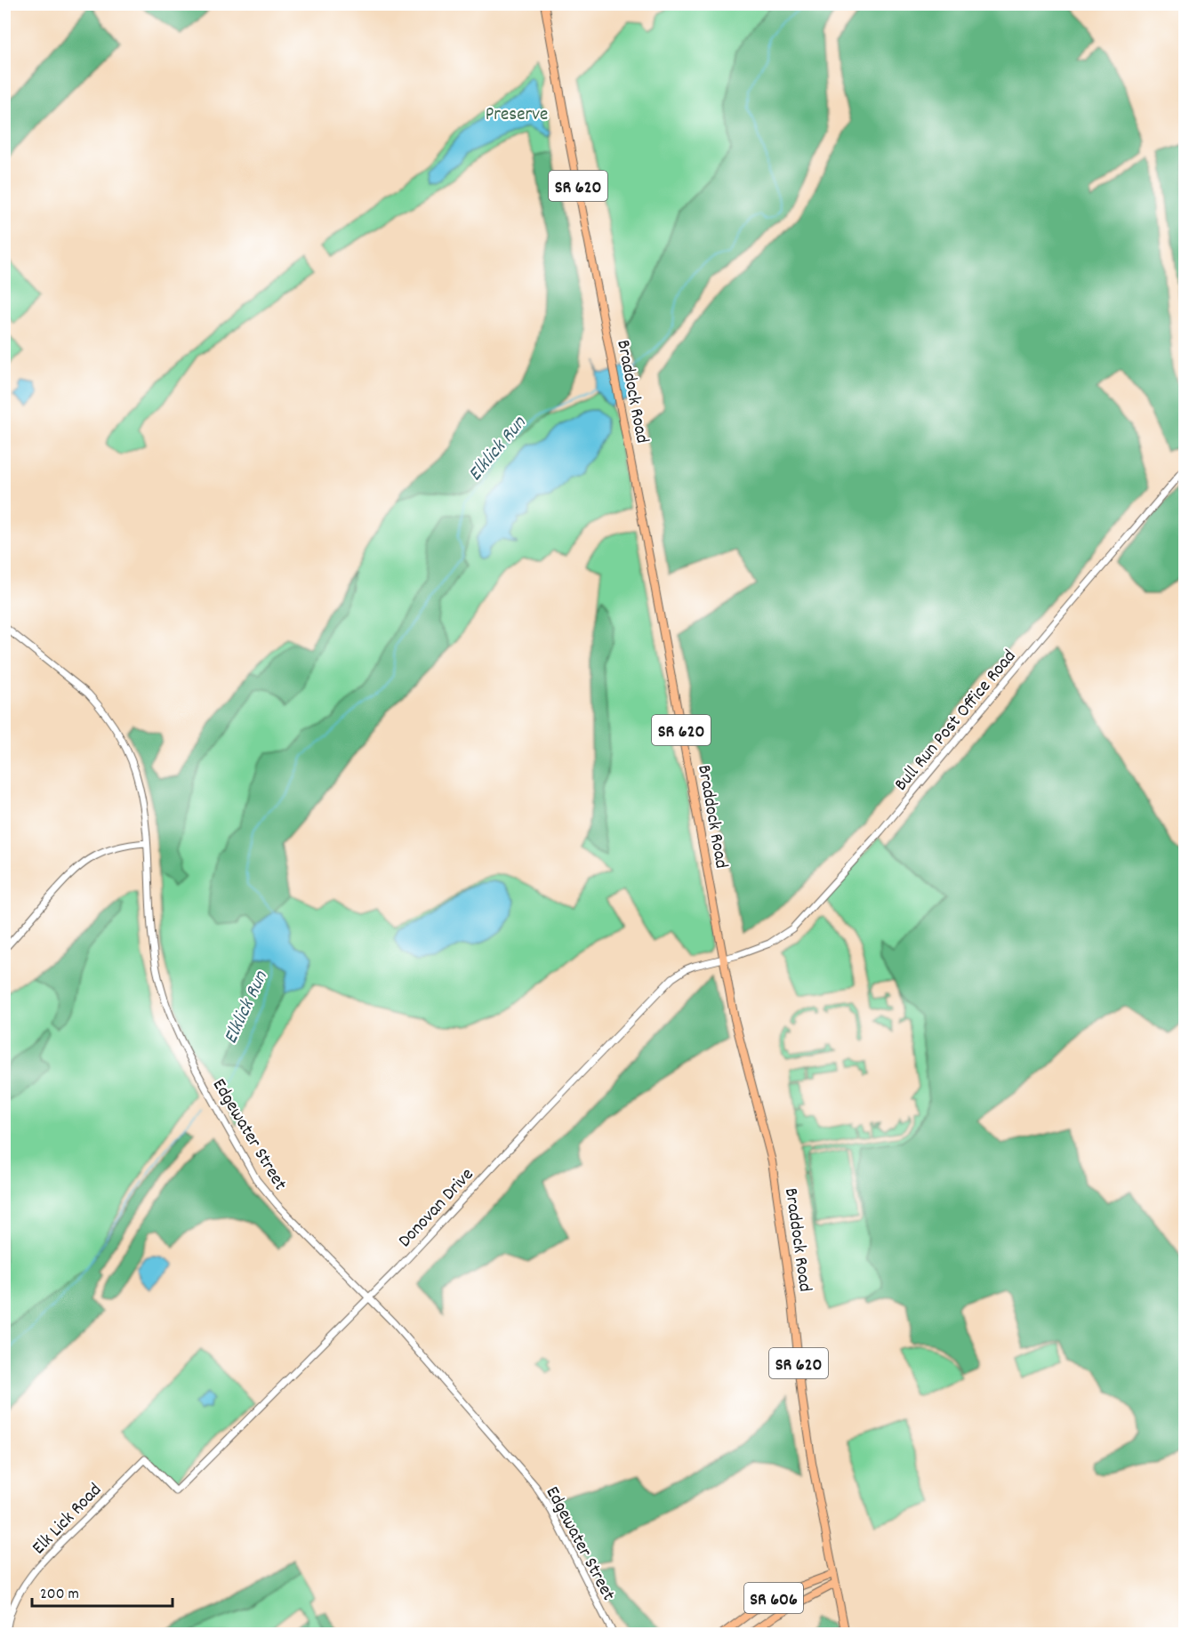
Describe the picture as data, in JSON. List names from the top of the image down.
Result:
{
  "streets": {
    "main road": ["SR 620", "Braddock Road", "SR 606"],
    "street": [
      "Bull Run Post Office Road",
      "Edgewater Street",
      "Donovan Drive",
      "Elk Lick Road"
    ]
  },
  "crossings": [
    ["Braddock Road", "Bull Run Post Office Road"],
    ["Braddock Road", "Donovan Drive"],
    ["Braddock Road", "SR 606"],
    ["Bull Run Post Office Road", "Donovan Drive"],
    ["Edgewater Street", "Donovan Drive"],
    ["Donovan Drive", "Elk Lick Road"]
  ],
  "water": ["Elklick Run"],
  "parks": ["Preserve"],
  "scale_bar": "200 m"
}
